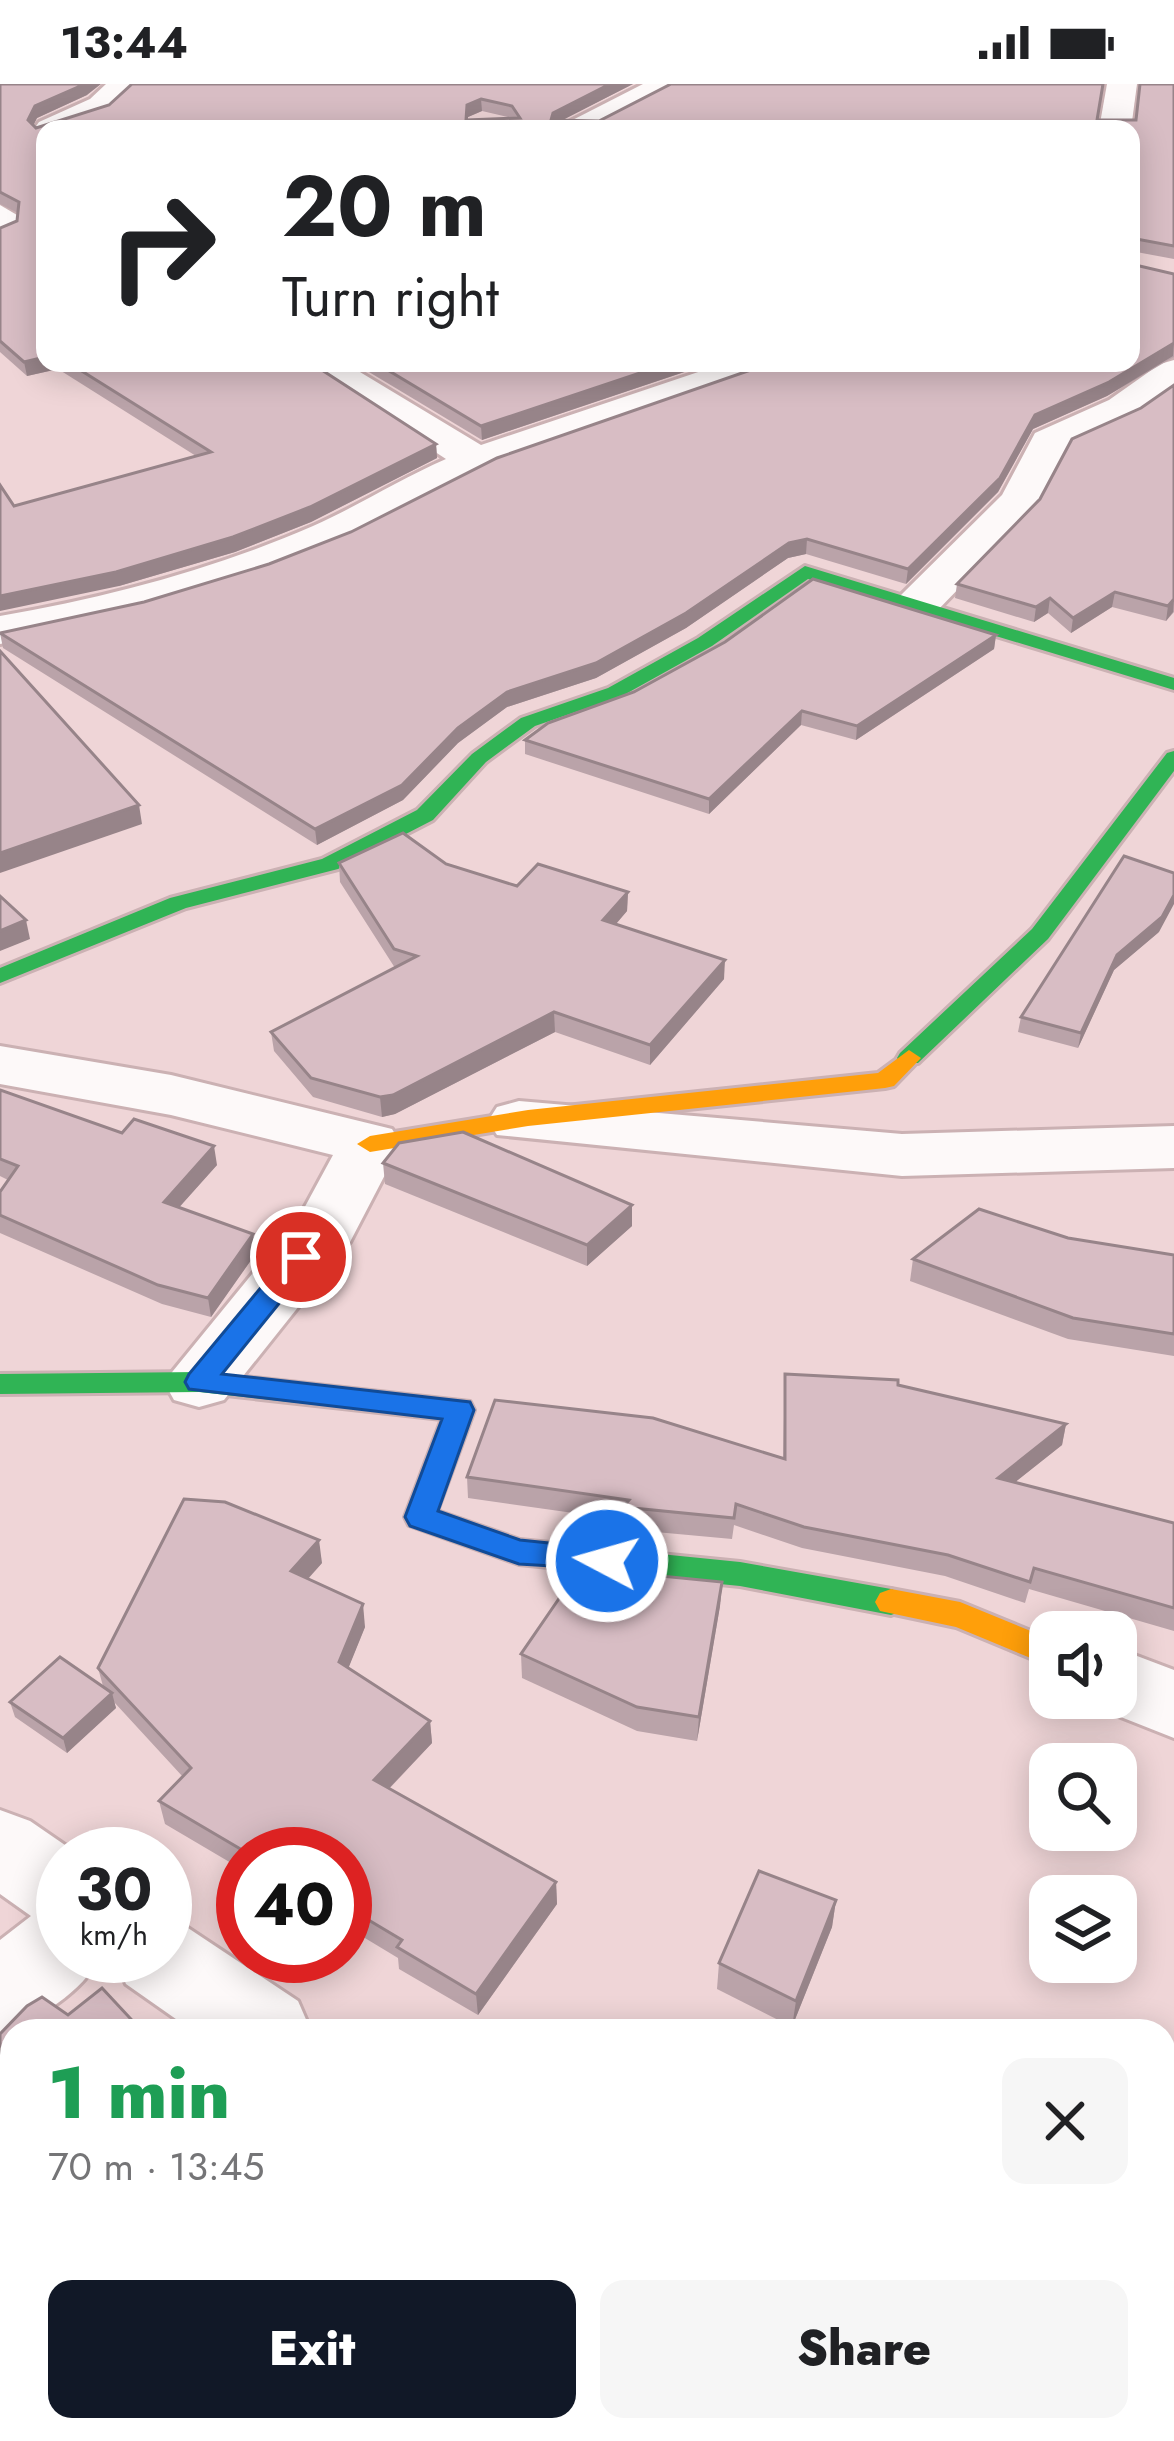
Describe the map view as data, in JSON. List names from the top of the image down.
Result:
{
  "page": {
    "status": "13:44",
    "turn": ["20 m", "Turn right"],
    "speed": "30 km/h",
    "limit": "40",
    "heading": ["1 min", "70 m · 13:45"],
    "buttons": ["Exit", "Share"]
  }
}
